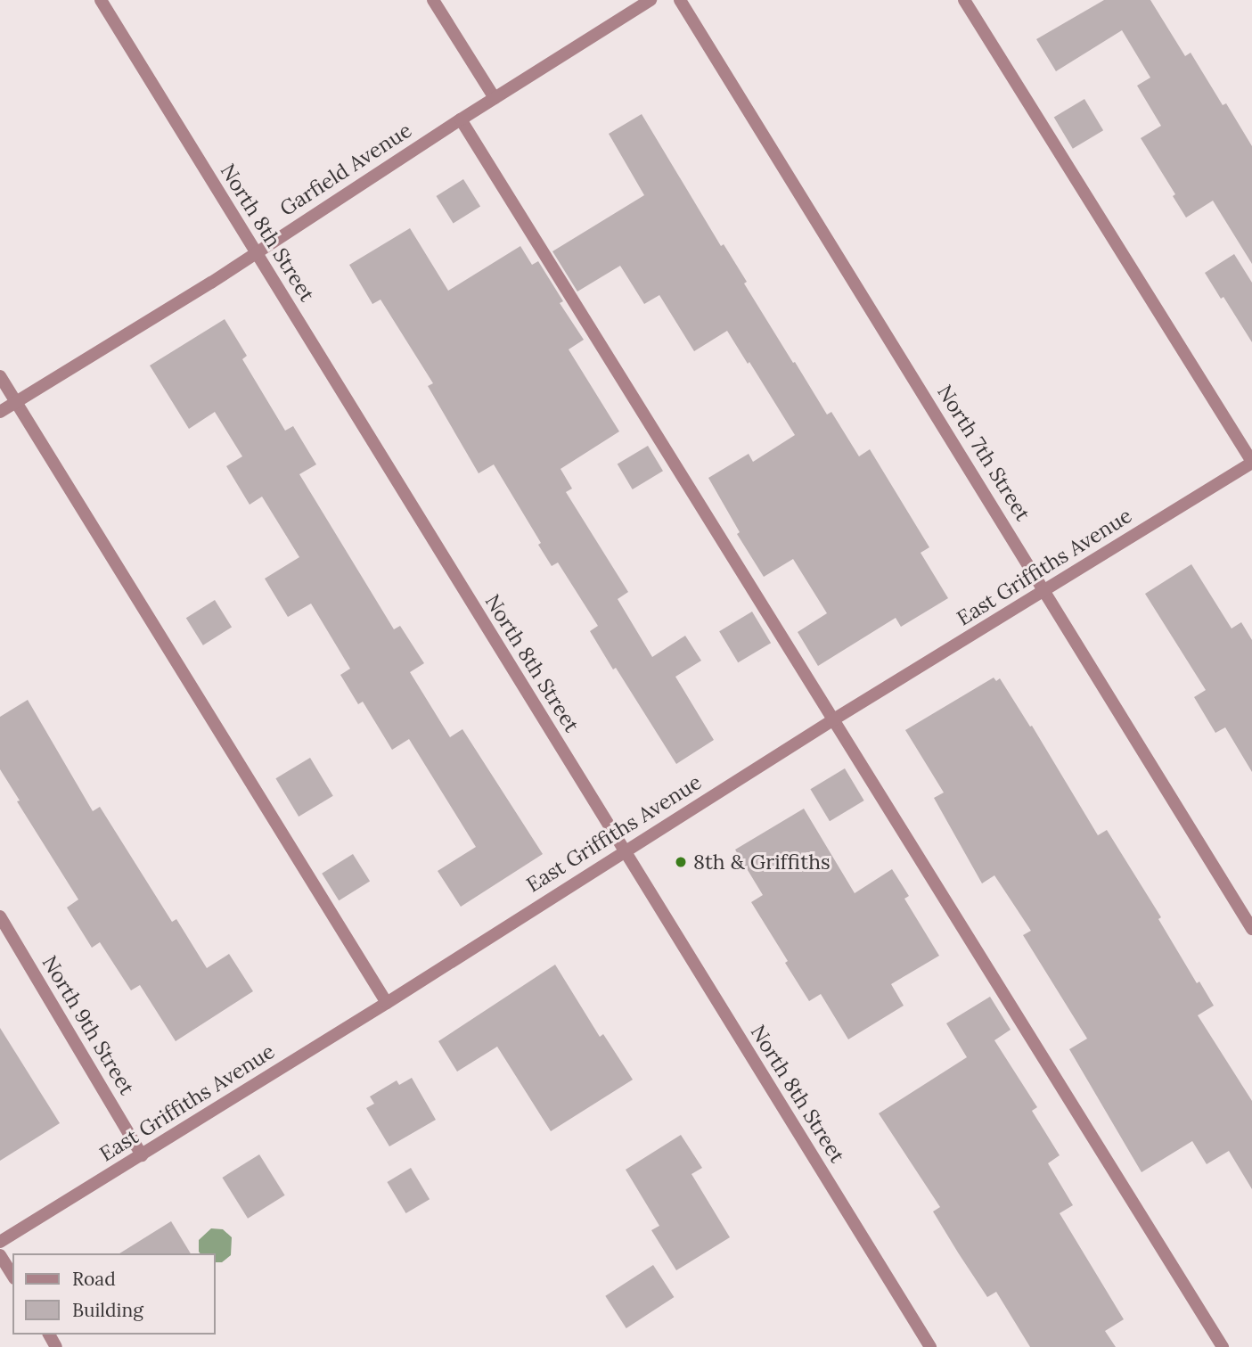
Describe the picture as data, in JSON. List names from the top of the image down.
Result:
{
  "streets": {
    "street": [
      "Garfield Avenue",
      "North 8th Street",
      "North 7th Street",
      "East Griffiths Avenue",
      "North 9th Street"
    ]
  },
  "crossings": [
    ["Garfield Avenue", "North 8th Street"],
    ["North 8th Street", "East Griffiths Avenue"],
    ["North 7th Street", "East Griffiths Avenue"],
    ["East Griffiths Avenue", "North 9th Street"]
  ],
  "places": ["8th & Griffiths"],
  "legend": ["Road", "Building"]
}
